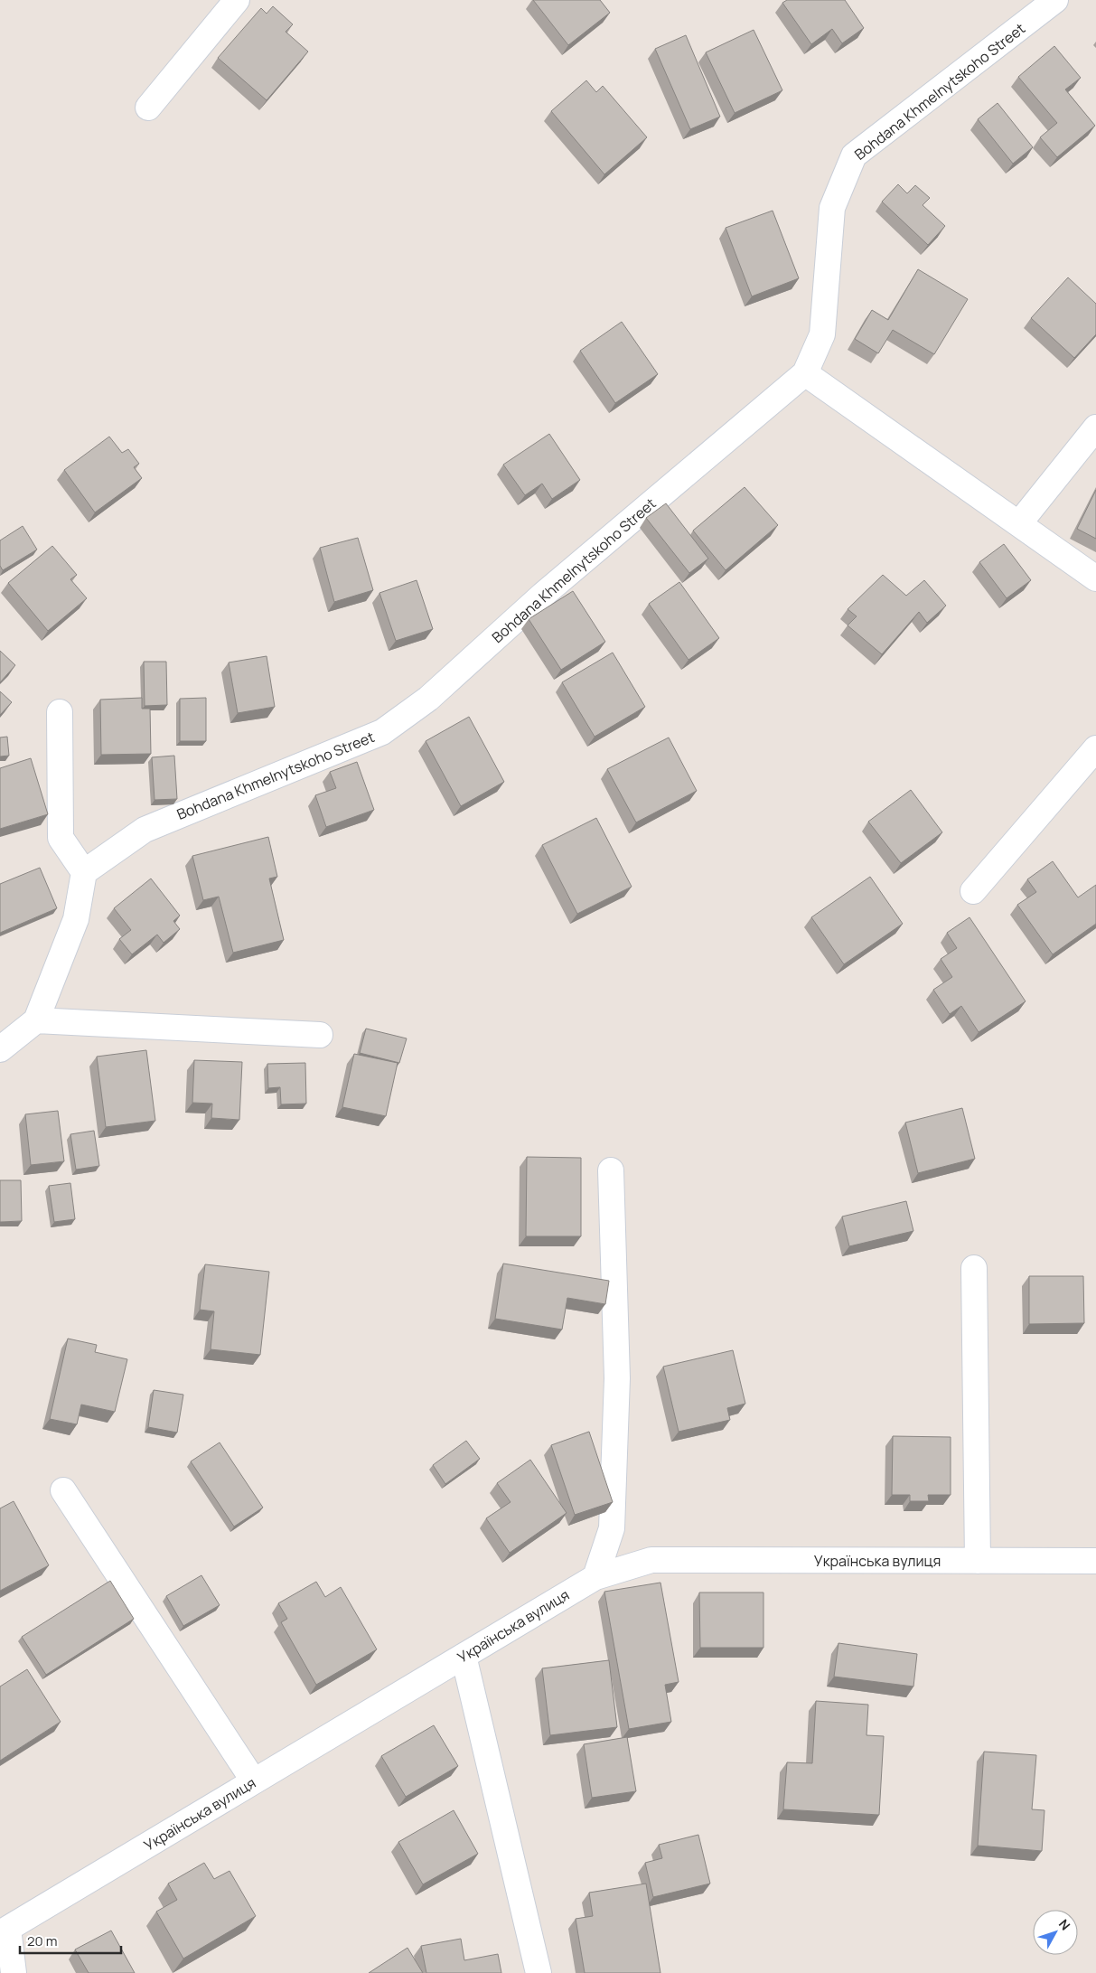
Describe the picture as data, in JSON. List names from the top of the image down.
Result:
{
  "streets": {
    "street": ["Bohdana Khmelnytskoho Street", "Українська вулиця"]
  },
  "scale_bar": "20 m",
  "north": "top right"
}
